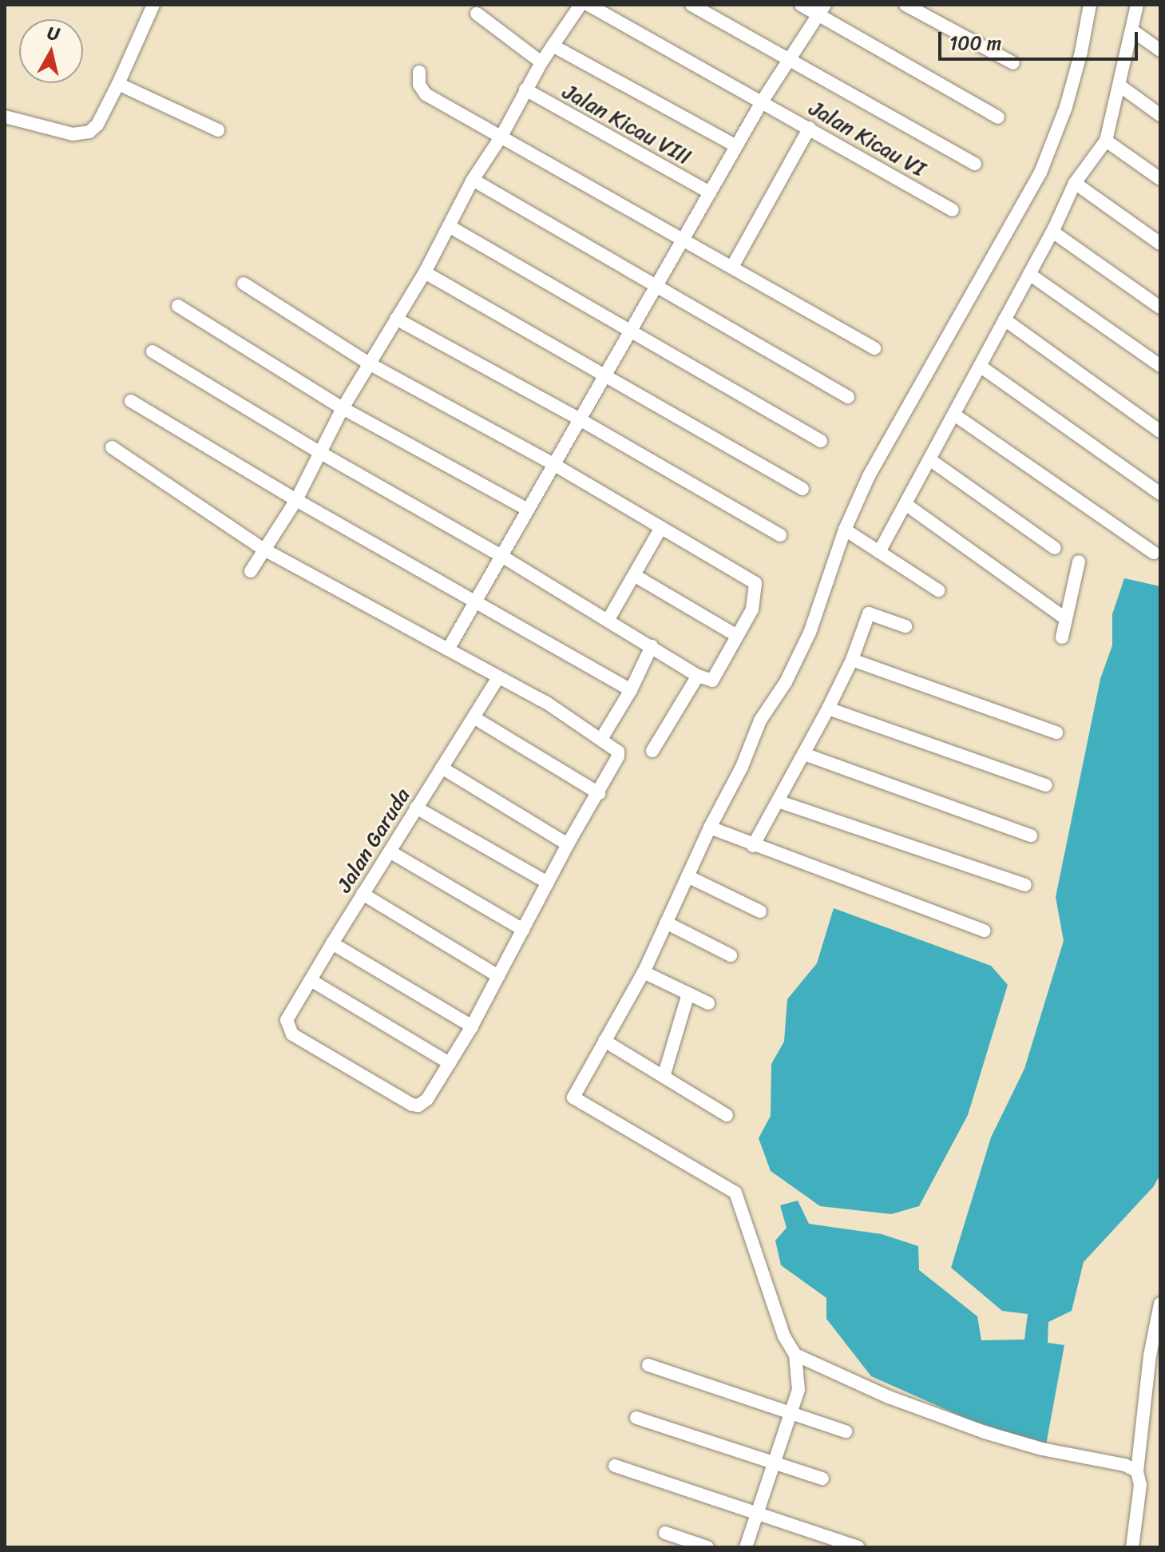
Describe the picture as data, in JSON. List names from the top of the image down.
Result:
{
  "streets": {
    "street": ["Jalan Kicau VIII", "Jalan Kicau VI", "Jalan Garuda"]
  },
  "scale_bar": "100 m",
  "north": "top"
}
